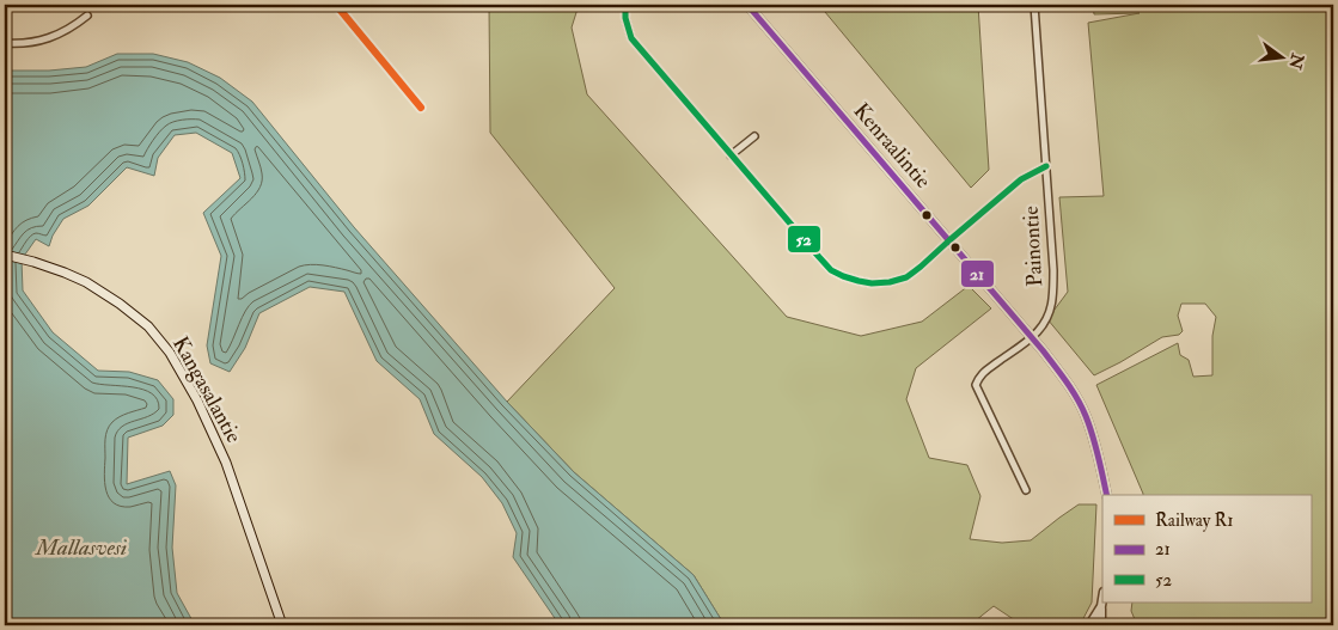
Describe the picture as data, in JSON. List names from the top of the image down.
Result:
{
  "streets": {
    "main road": ["Kangasalantie"],
    "street": ["Kenraalintie", "Painontie"]
  },
  "crossings": [
    ["Kenraalintie", "Painontie"]
  ],
  "water": ["Mallasvesi"],
  "lines": ["rail line R1", "transit line 21", "transit line 52"],
  "legend": ["Railway R1", "21", "52"],
  "north": "right"
}
